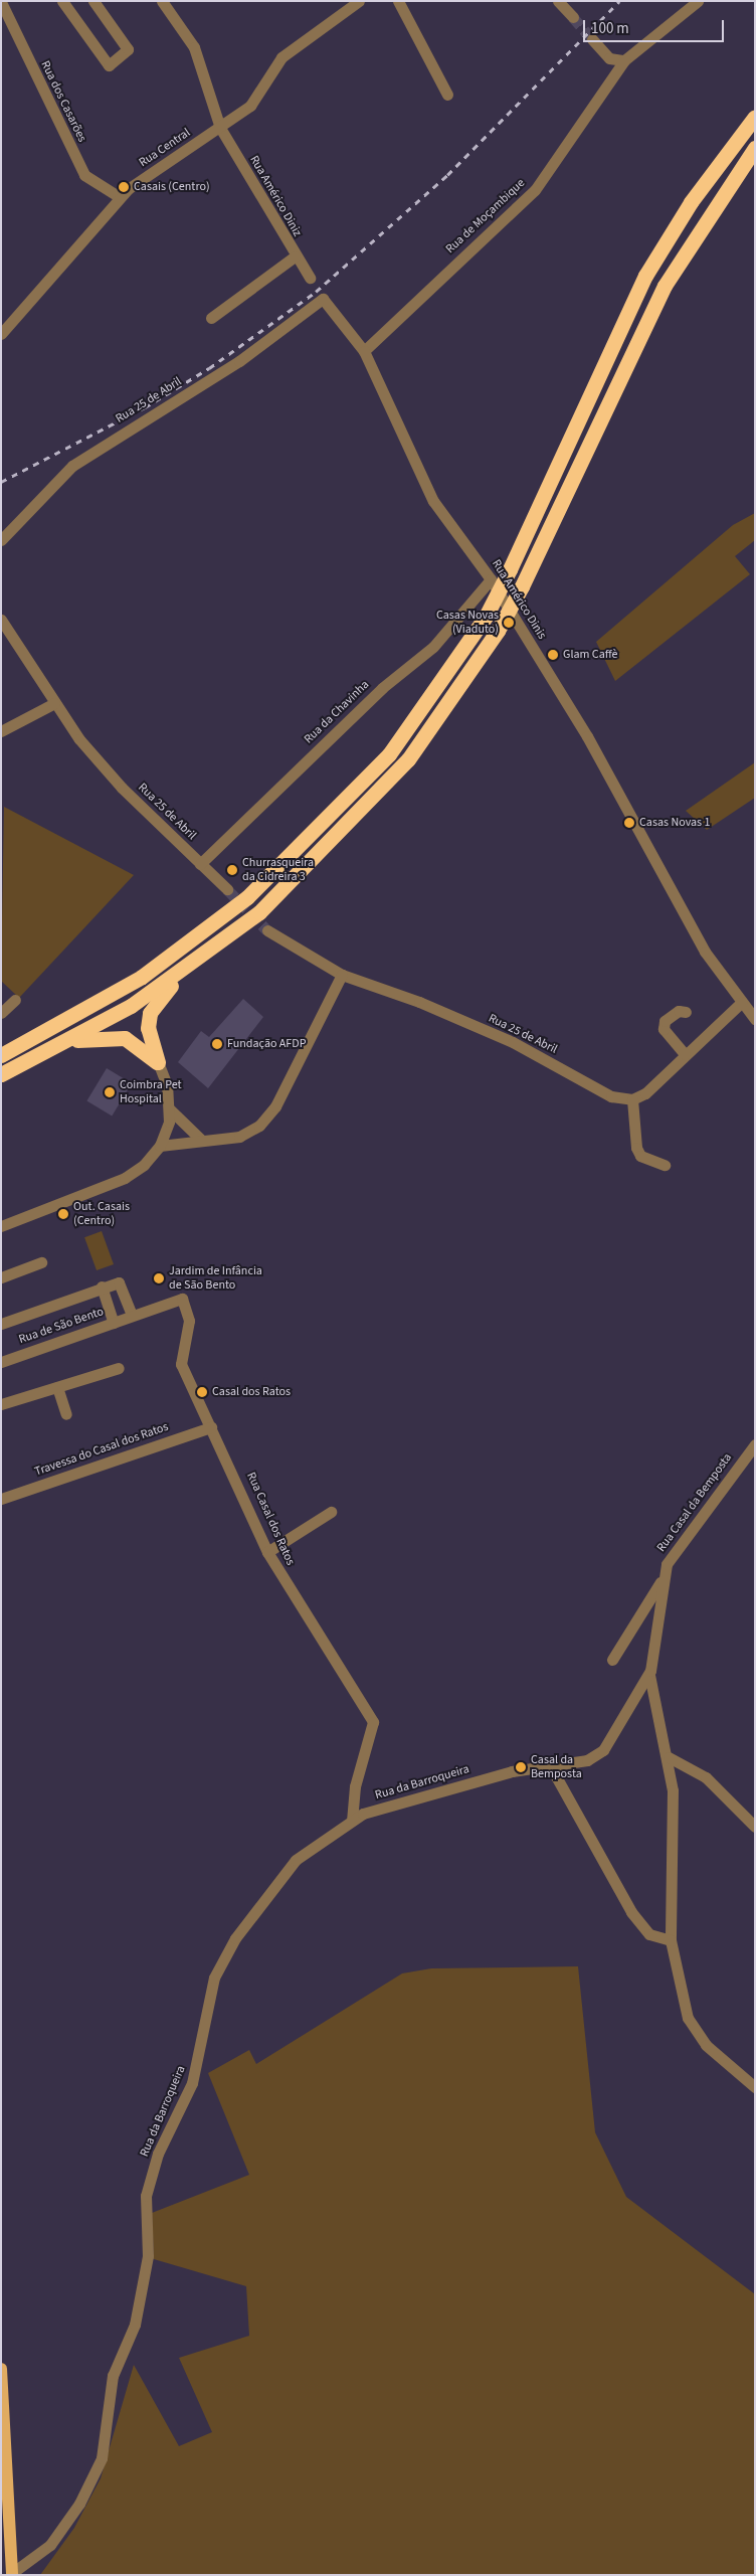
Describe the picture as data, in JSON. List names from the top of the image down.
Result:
{
  "streets": {
    "street": [
      "Rua dos Casarões",
      "Rua Central",
      "Rua Américo Diniz",
      "Rua de Moçambique",
      "Rua 25 de Abril",
      "Rua Américo Dinis",
      "Rua da Chavinha",
      "Rua de São Bento",
      "Travessa do Casal dos Ratos",
      "Rua Casal da Bemposta",
      "Rua Casal dos Ratos",
      "Rua da Barroqueira"
    ]
  },
  "crossings": [
    ["Rua dos Casarões", "Rua Central"],
    ["Rua Central", "Rua Américo Diniz"],
    ["Rua de Moçambique", "Rua Américo Dinis"],
    ["Rua 25 de Abril", "Rua Américo Dinis"],
    ["Rua 25 de Abril", "Rua da Chavinha"],
    ["Rua Américo Dinis", "Rua da Chavinha"],
    ["Rua de São Bento", "Rua Casal dos Ratos"],
    ["Travessa do Casal dos Ratos", "Rua Casal dos Ratos"],
    ["Rua Casal da Bemposta", "Rua da Barroqueira"],
    ["Rua Casal dos Ratos", "Rua da Barroqueira"]
  ],
  "places": [
    "Casais (Centro)",
    "Casas Novas (Viaduto)",
    "Glam Caffè",
    "Casas Novas 1",
    "Churrasqueira da Cidreira 3",
    "Fundação AFDP",
    "Coimbra Pet Hospital",
    "Out. Casais (Centro)",
    "Jardim de Infância de São Bento",
    "Casal dos Ratos",
    "Casal da Bemposta"
  ],
  "scale_bar": "100 m"
}
